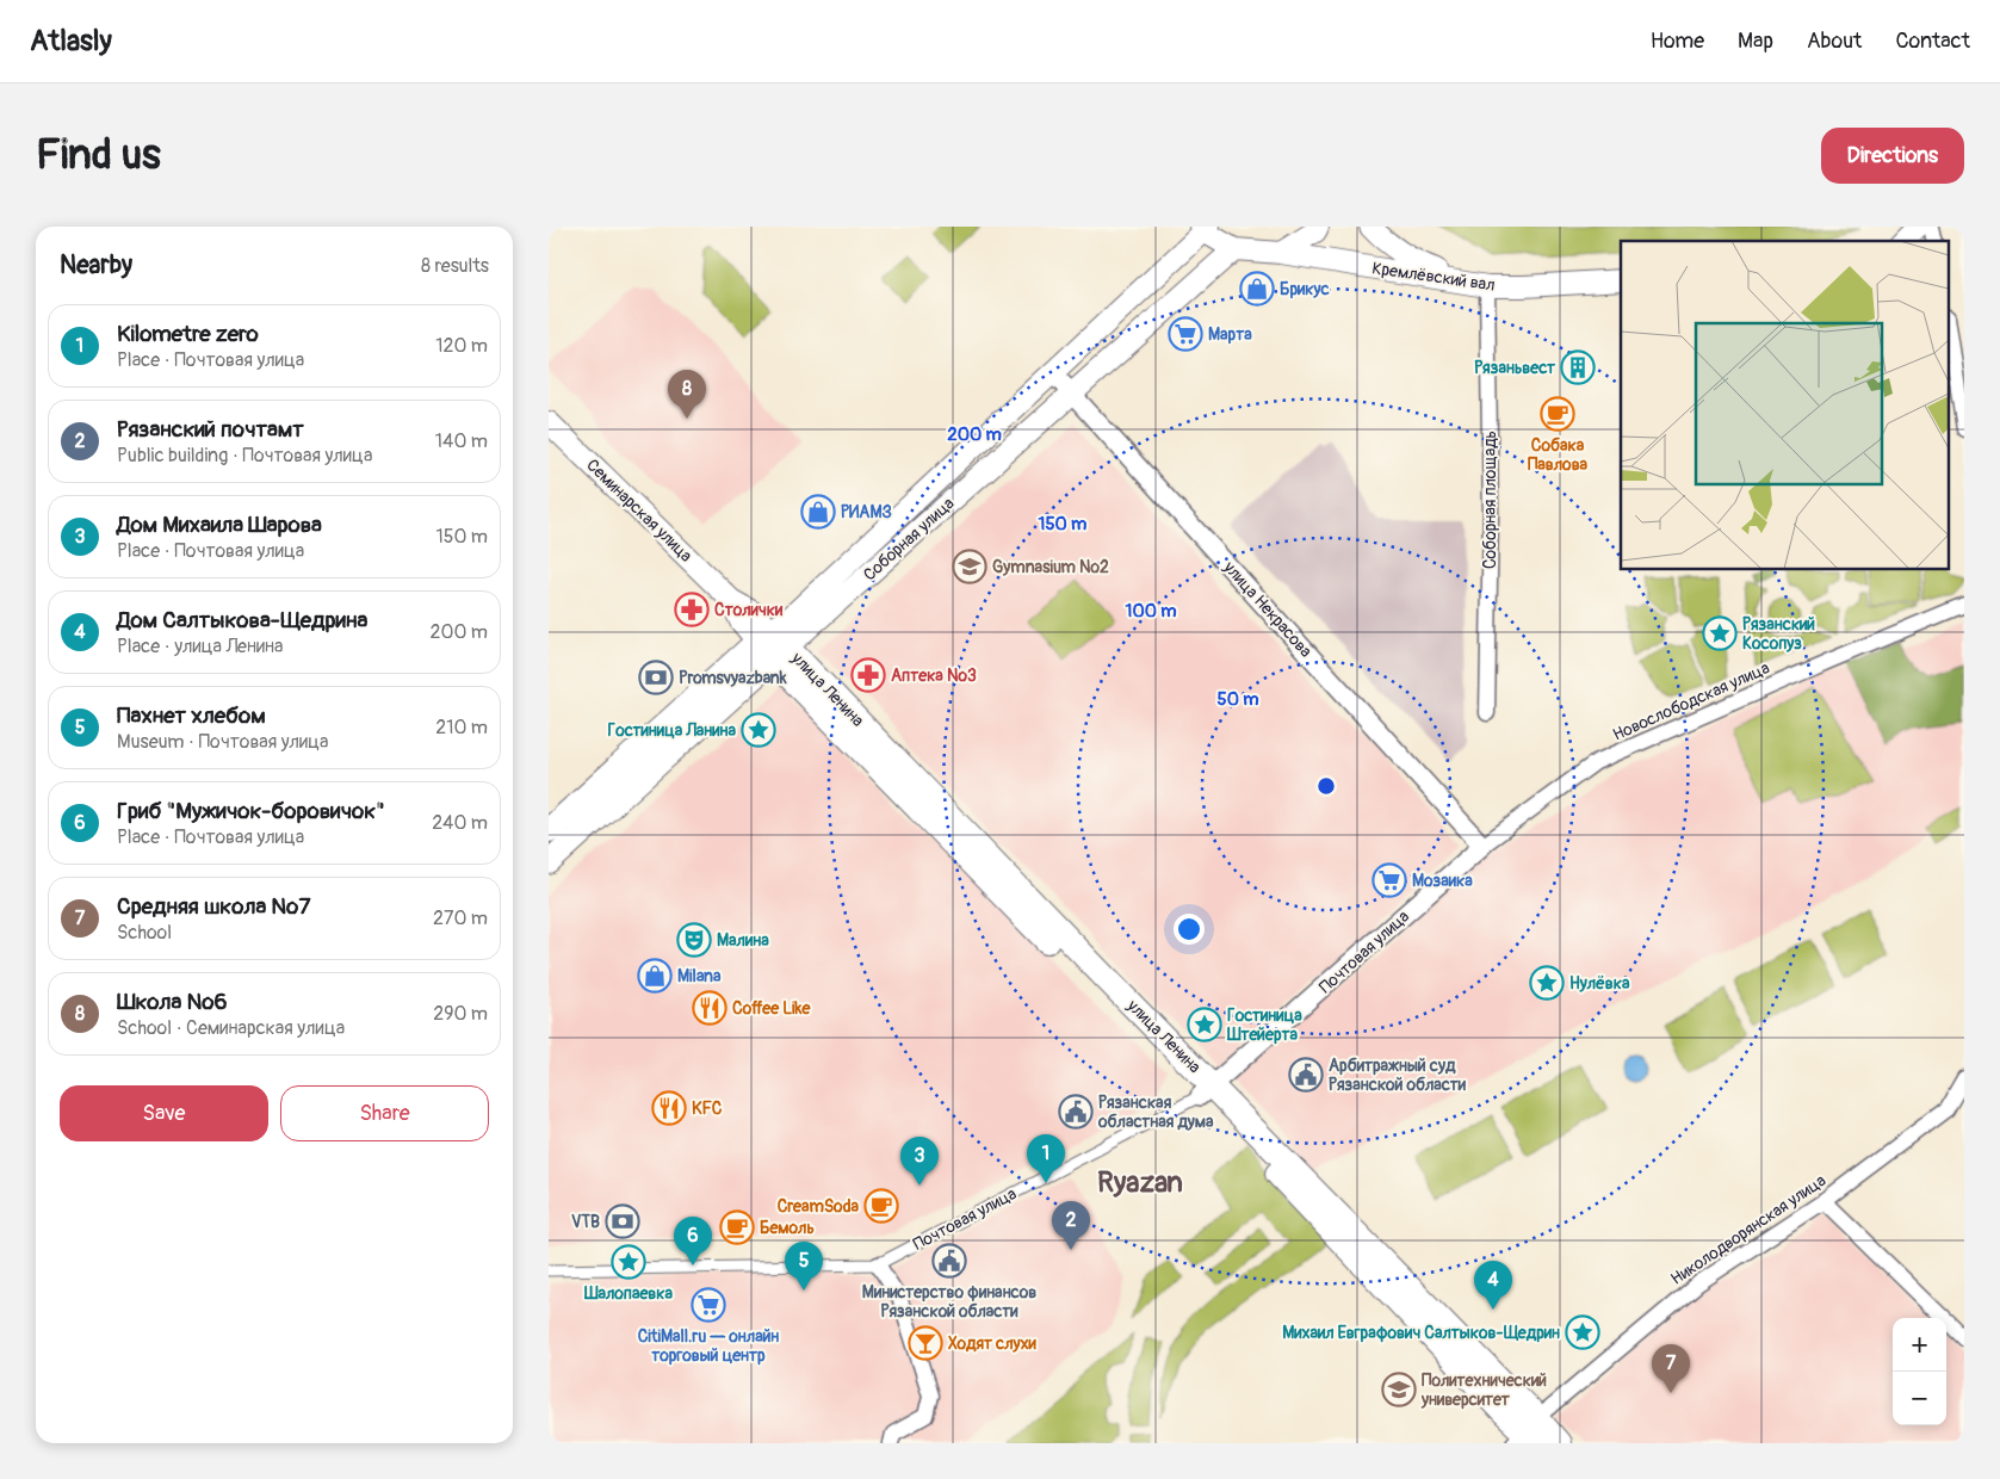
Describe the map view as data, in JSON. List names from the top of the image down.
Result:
{
  "streets": {
    "main road": [
      "Кремлёвский вал",
      "Семинарская улица",
      "Соборная улица",
      "улица Ленина"
    ],
    "street": [
      "Соборная площадь",
      "улица Некрасова",
      "Новослободская улица",
      "Почтовая улица",
      "Николодворянская улица"
    ]
  },
  "crossings": [
    ["Кремлёвский вал", "Соборная площадь"],
    ["Семинарская улица", "Соборная улица"],
    ["Семинарская улица", "улица Ленина"],
    ["Соборная улица", "улица Некрасова"],
    ["Соборная улица", "улица Ленина"],
    ["улица Некрасова", "Новослободская улица"],
    ["улица Некрасова", "Почтовая улица"],
    ["улица Ленина", "Почтовая улица"],
    ["улица Ленина", "Николодворянская улица"],
    ["Новослободская улица", "Почтовая улица"]
  ],
  "districts": ["Ryazan"],
  "places": {
    "shop": ["Брикус", "РИАМЗ", "Milana"],
    "supermarket": ["Марта", "Мозаика", "CitiMall.ru — онлайн торговый центр"],
    "building": ["Рязаньвест"],
    "cafe": ["Собака Павлова", "CreamSoda", "Бемоль"],
    "school or university": ["Gymnasium №2", "Политехнический университет"],
    "pharmacy": ["Столички", "Аптека №3"],
    "place": [
      "Рязанский Косопуз",
      "Гостиница Ланина",
      "Нулёвка",
      "Гостиница Штейерта",
      "Шалопаевка",
      "Михаил Евграфович Салтыков-Щедрин"
    ],
    "bank": ["Promsvyazbank", "VTB"],
    "theatre": ["Малина"],
    "restaurant": ["Coffee Like", "KFC"],
    "public building": ["Арбитражный суд Рязанской области", "Рязанская областная дума", "Министерство финансов Рязанской области"],
    "bar": ["Ходят слухи"]
  },
  "page": {
    "header": "Atlasly",
    "nav": [
      "Home",
      "Map",
      "About",
      "Contact"
    ],
    "buttons": [
      "Directions",
      ["Save", "Share"]
    ],
    "title": "Find us",
    "heading": ["Nearby", "8 results"],
    "list": [
      {
        "mark": "1",
        "name": "Kilometre zero",
        "note": "Place · Почтовая улица",
        "value": "120 m"
      },
      {
        "mark": "2",
        "name": "Рязанский почтамт",
        "note": "Public building · Почтовая улица",
        "value": "140 m"
      },
      {
        "mark": "3",
        "name": "Дом Михаила Шарова",
        "note": "Place · Почтовая улица",
        "value": "150 m"
      },
      {
        "mark": "4",
        "name": "Дом Салтыкова-Щедрина",
        "note": "Place · улица Ленина",
        "value": "200 m"
      },
      {
        "mark": "5",
        "name": "Пахнет хлебом",
        "note": "Museum · Почтовая улица",
        "value": "210 m"
      },
      {
        "mark": "6",
        "name": "Гриб \"Мужичок-боровичок\"",
        "note": "Place · Почтовая улица",
        "value": "240 m"
      },
      {
        "mark": "7",
        "name": "Средняя школа №7",
        "note": "School",
        "value": "270 m"
      },
      {
        "mark": "8",
        "name": "Школа №6",
        "note": "School · Семинарская улица",
        "value": "290 m"
      }
    ],
    "pins": [
      "8",
      "1",
      "3",
      "2",
      "6",
      "5",
      "4",
      "7"
    ],
    "map_buttons": ["+", "−"]
  },
  "rings": [
    "200 m",
    "150 m",
    "100 m",
    "50 m"
  ]
}
